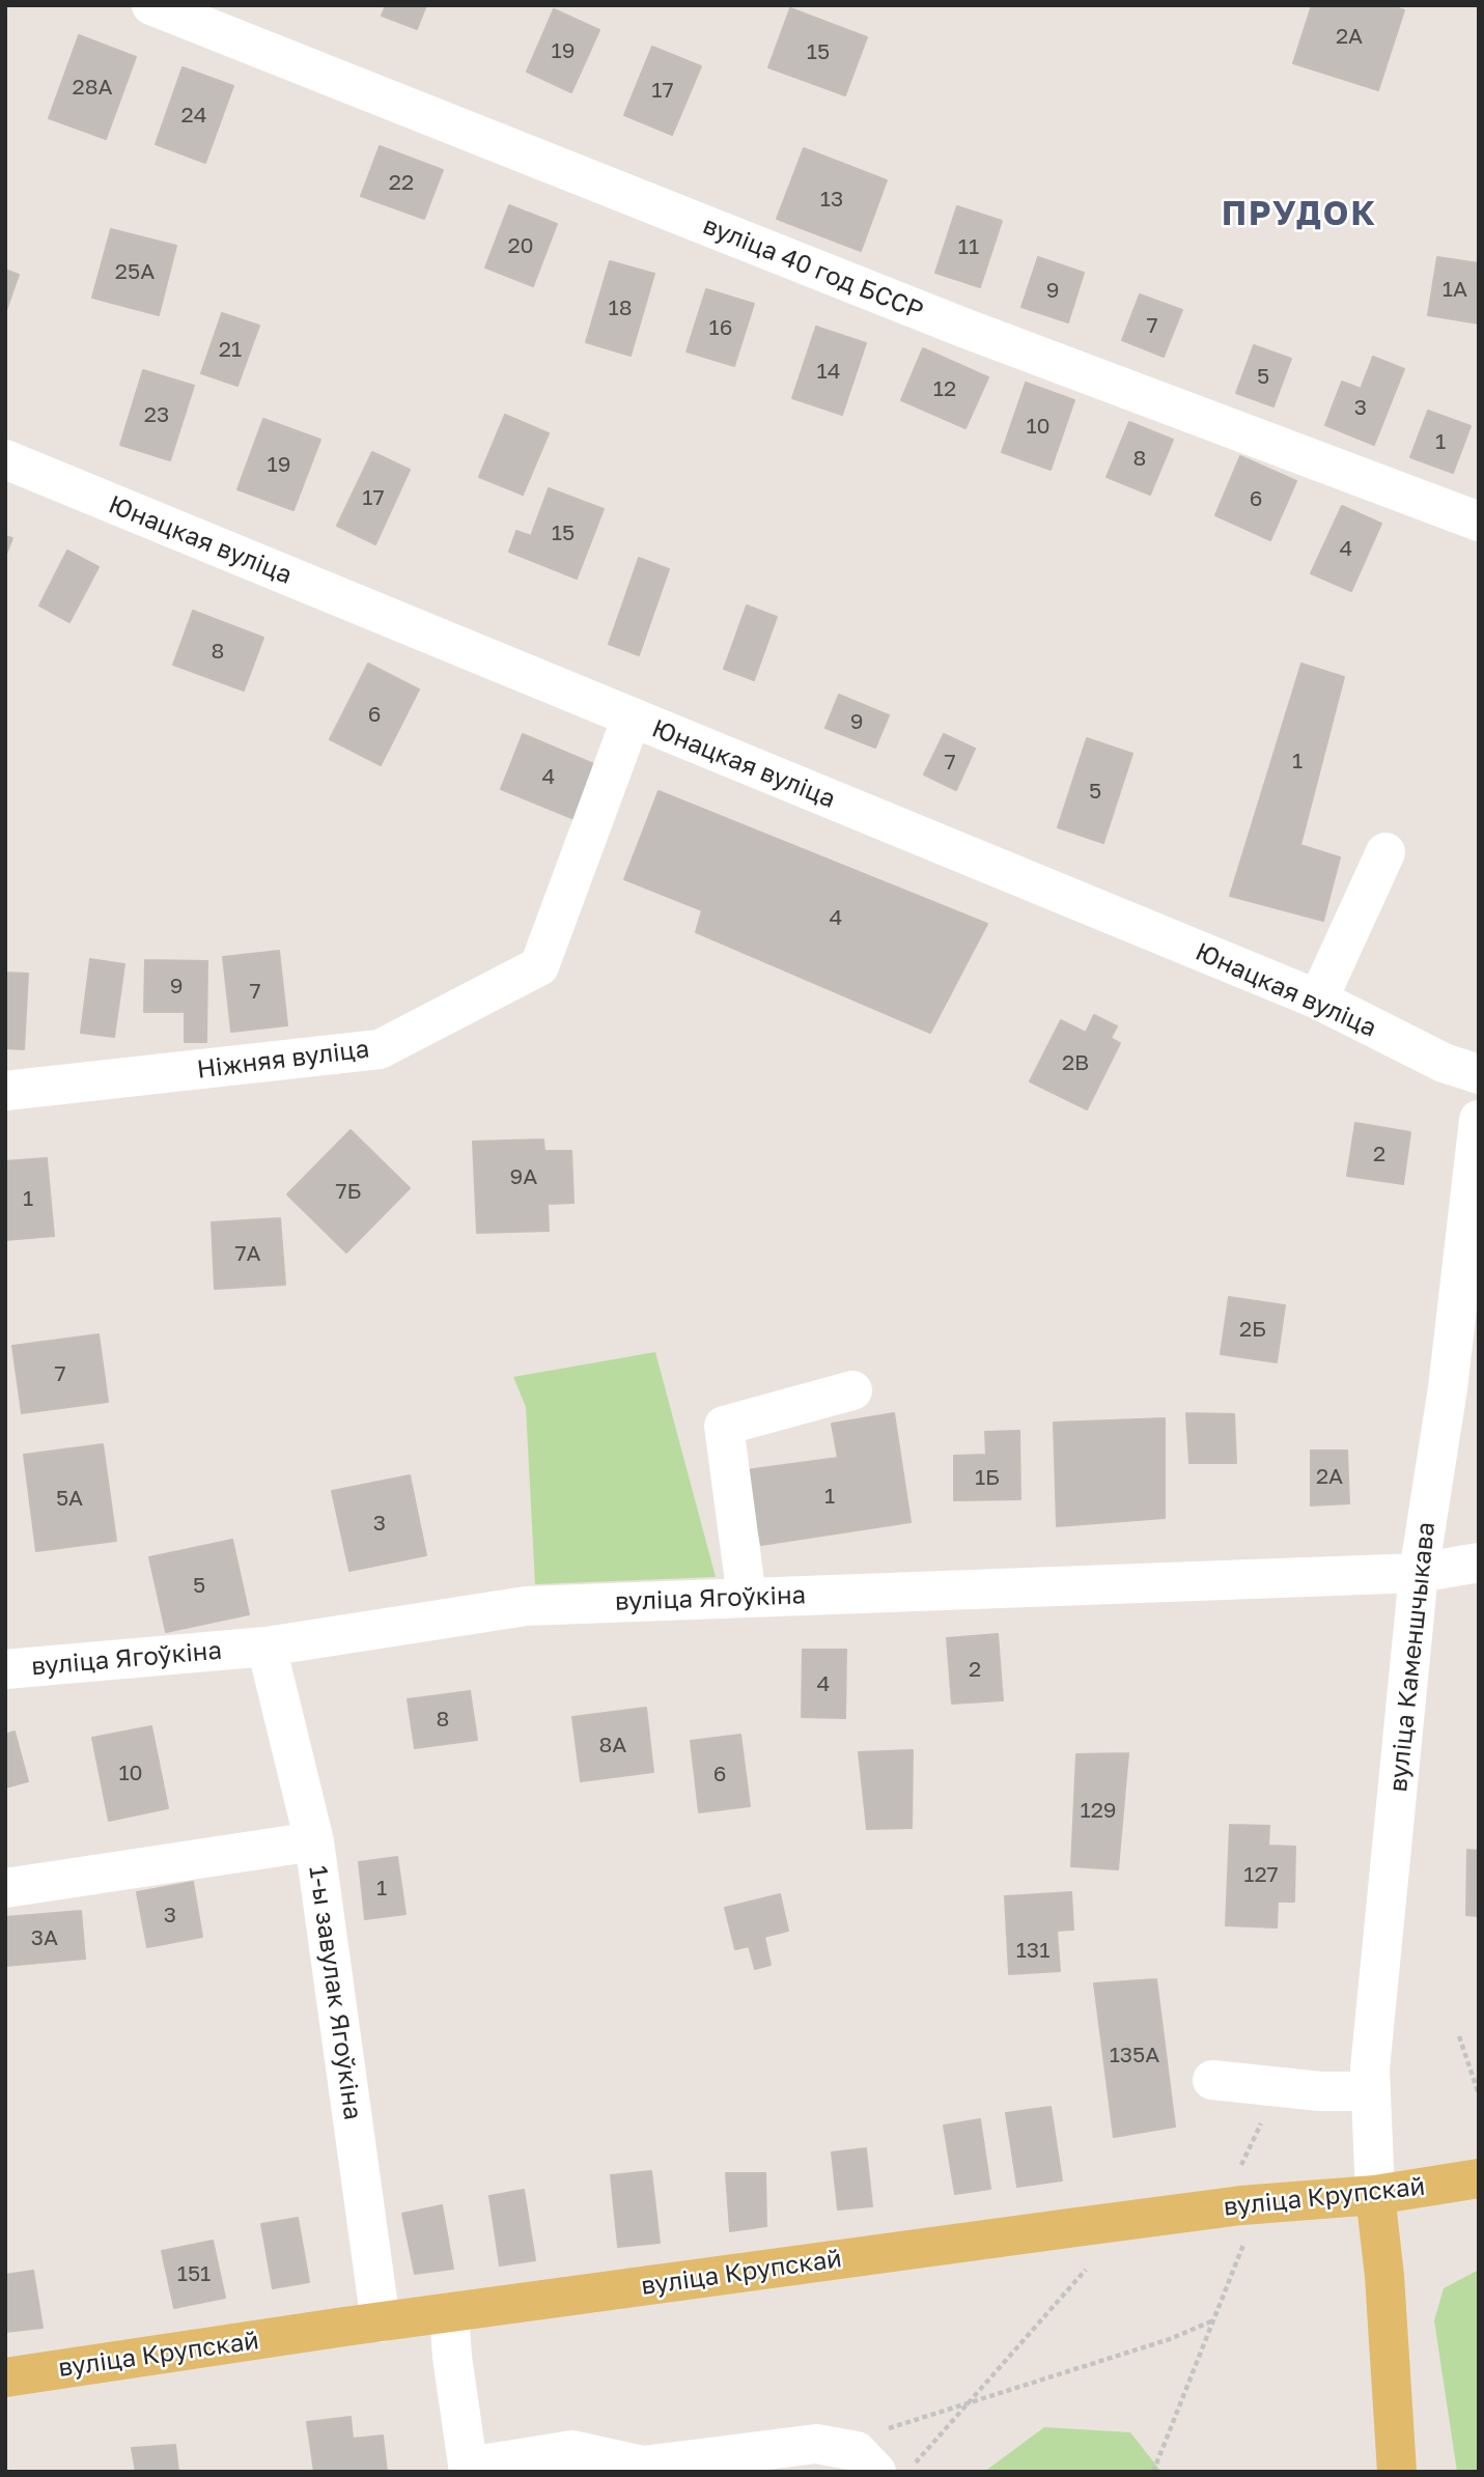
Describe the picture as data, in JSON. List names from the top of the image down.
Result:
{
  "streets": {
    "main road": ["вуліца Крупскай"],
    "street": [
      "вуліца 40 год БССР",
      "Юнацкая вуліца",
      "Ніжняя вуліца",
      "вуліца Ягоўкіна",
      "вуліца Каменшчыкава",
      "1-ы завулак Ягоўкіна"
    ]
  },
  "crossings": [
    ["Юнацкая вуліца", "Ніжняя вуліца"],
    ["вуліца Ягоўкіна", "вуліца Каменшчыкава"],
    ["вуліца Каменшчыкава", "вуліца Крупскай"],
    ["1-ы завулак Ягоўкіна", "вуліца Крупскай"]
  ],
  "districts": ["ПРУДОК"],
  "house_numbers": [
    "2А",
    "19",
    "15",
    "28А",
    "17",
    "24",
    "22",
    "13",
    "20",
    "11",
    "25А",
    "1А",
    "9",
    "18",
    "7",
    "16",
    "21",
    "14",
    "5",
    "12",
    "3",
    "23",
    "10",
    "1",
    "8",
    "19",
    "17",
    "6",
    "15",
    "4",
    "8",
    "6",
    "9",
    "1",
    "7",
    "4",
    "5",
    "4",
    "9",
    "7",
    "2В",
    "2",
    "9А",
    "7Б",
    "1",
    "7А",
    "2Б",
    "7",
    "2А",
    "1Б",
    "1",
    "5А",
    "3",
    "5",
    "2",
    "4",
    "8",
    "8А",
    "10",
    "6",
    "129",
    "127",
    "1",
    "3",
    "3А",
    "131",
    "135А",
    "151"
  ]
}
